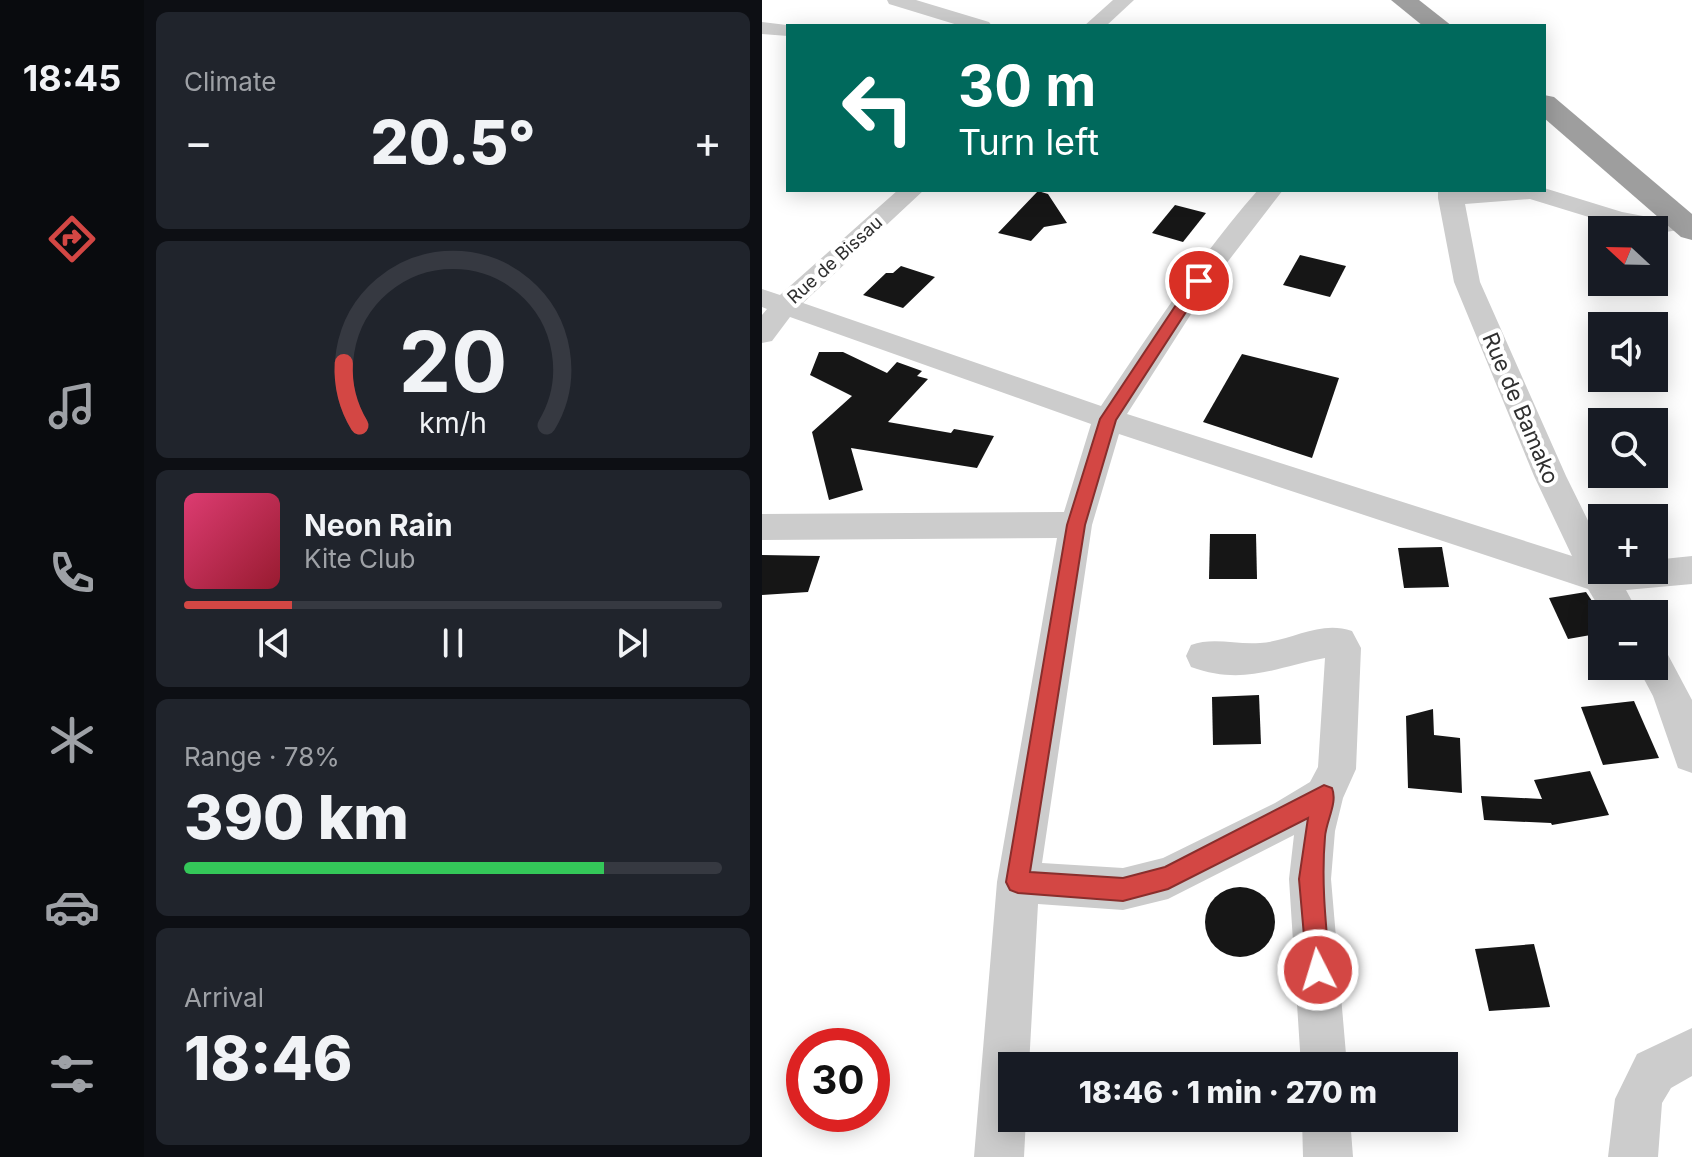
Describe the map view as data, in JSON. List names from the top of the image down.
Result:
{
  "streets": {
    "street": ["Rue de Bissau", "Rue de Bamako"]
  },
  "north": "left",
  "page": {
    "tabs": "18:45",
    "tile": [
      "Climate",
      ["Range · 78%", "390 km"],
      ["Arrival", "18:46"]
    ],
    "turn": ["30 m", "Turn left"],
    "heat": ["−", "20.5°", "+"],
    "map_buttons": ["+", "−"],
    "song": ["Neon Rain", "Kite Club"],
    "limit": "30",
    "trip": "18:46 · 1 min · 270 m",
    "gauge": ["20", "km/h"]
  }
}
